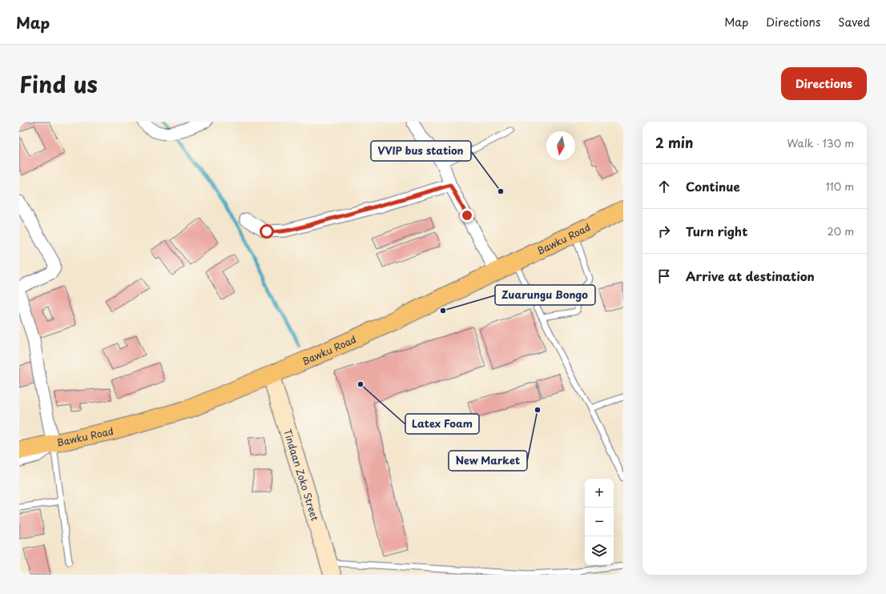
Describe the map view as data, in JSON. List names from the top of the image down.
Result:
{
  "streets": {
    "highway": ["Bawku Road"],
    "main road": ["Tindaan Zoko Street"]
  },
  "crossings": [
    ["Bawku Road", "Tindaan Zoko Street"]
  ],
  "places": [
    "VVIP bus station",
    "Zuarungu Bongo",
    "Latex Foam",
    "New Market"
  ],
  "north": "bottom",
  "page": {
    "header": "Map",
    "nav": ["Map", "Directions", "Saved"],
    "title": "Find us",
    "buttons": "Directions",
    "heading": ["2 min", "Walk · 130 m"],
    "list": [
      ["Continue", "110 m"],
      ["Turn right", "20 m"],
      "Arrive at destination"
    ],
    "map_buttons": ["+", "−"]
  }
}
